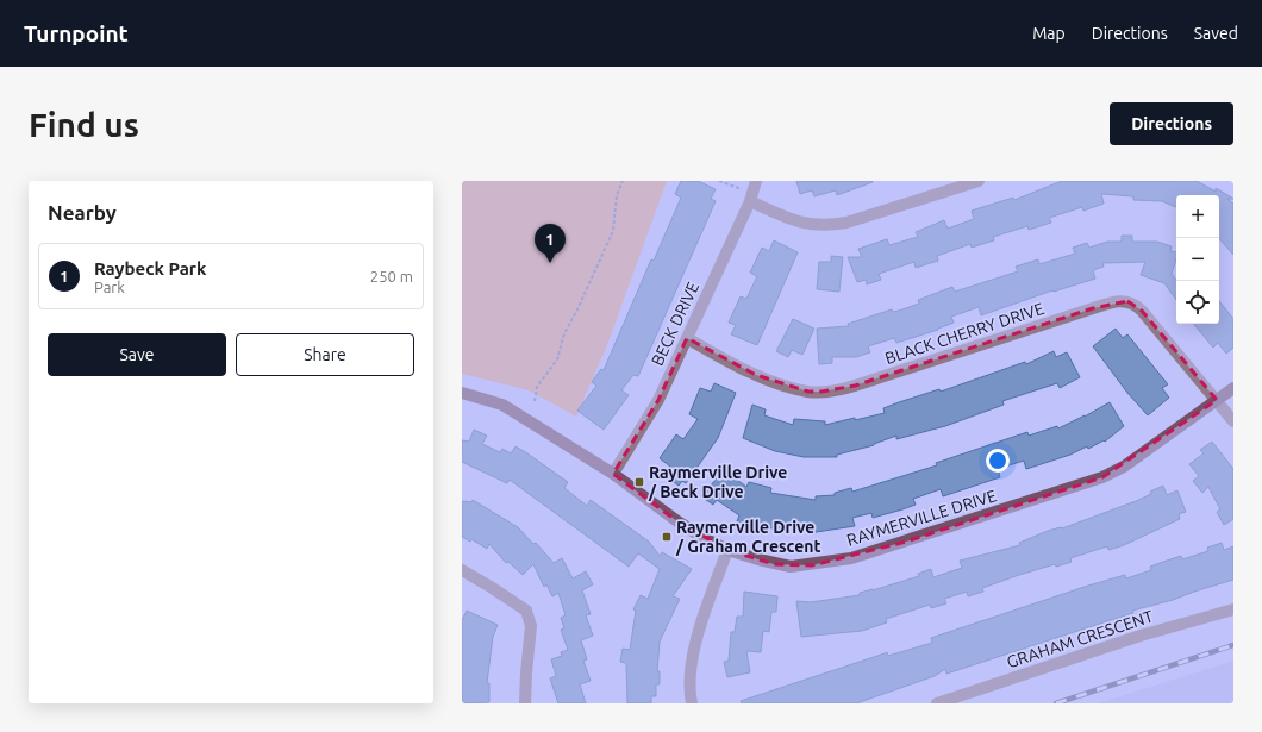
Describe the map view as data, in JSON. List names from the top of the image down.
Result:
{
  "streets": {
    "street": [
      "BECK DRIVE",
      "BLACK CHERRY DRIVE",
      "RAYMERVILLE DRIVE",
      "GRAHAM CRESCENT"
    ]
  },
  "crossings": [
    ["BECK DRIVE", "BLACK CHERRY DRIVE"],
    ["BECK DRIVE", "RAYMERVILLE DRIVE"],
    ["BLACK CHERRY DRIVE", "RAYMERVILLE DRIVE"]
  ],
  "places": {
    "transit": ["Raymerville Drive / Beck Drive", "Raymerville Drive / Graham Crescent"]
  },
  "page": {
    "header": "Turnpoint",
    "nav": ["Map", "Directions", "Saved"],
    "buttons": [
      "Directions",
      ["Save", "Share"]
    ],
    "title": "Find us",
    "heading": "Nearby",
    "map_buttons": ["+", "−"],
    "pins": "1",
    "list": [
      {
        "mark": "1",
        "name": "Raybeck Park",
        "note": "Park",
        "value": "250 m"
      }
    ]
  }
}
